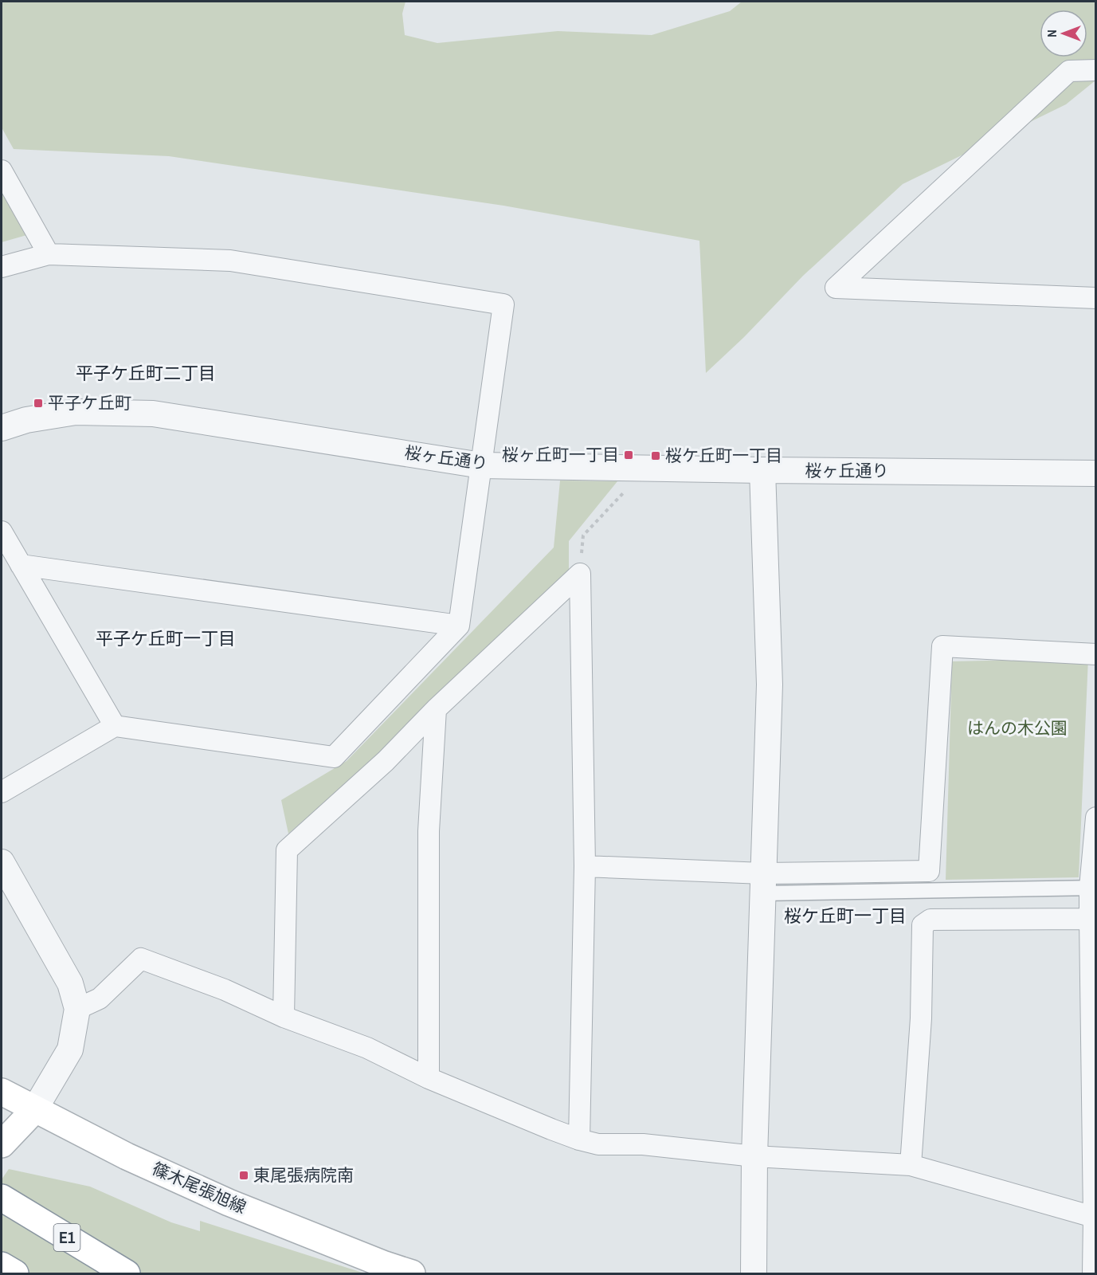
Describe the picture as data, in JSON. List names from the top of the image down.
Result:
{
  "streets": {
    "main road": ["篠木尾張旭線", "E1"],
    "street": ["桜ヶ丘通り"]
  },
  "districts": ["平子ケ丘町二丁目", "平子ケ丘町一丁目", "桜ケ丘町一丁目"],
  "parks": ["はんの木公園"],
  "places": {
    "transit": [
      "平子ケ丘町",
      "桜ヶ丘町一丁目",
      "桜ケ丘町一丁目",
      "東尾張病院南"
    ]
  },
  "north": "left"
}
